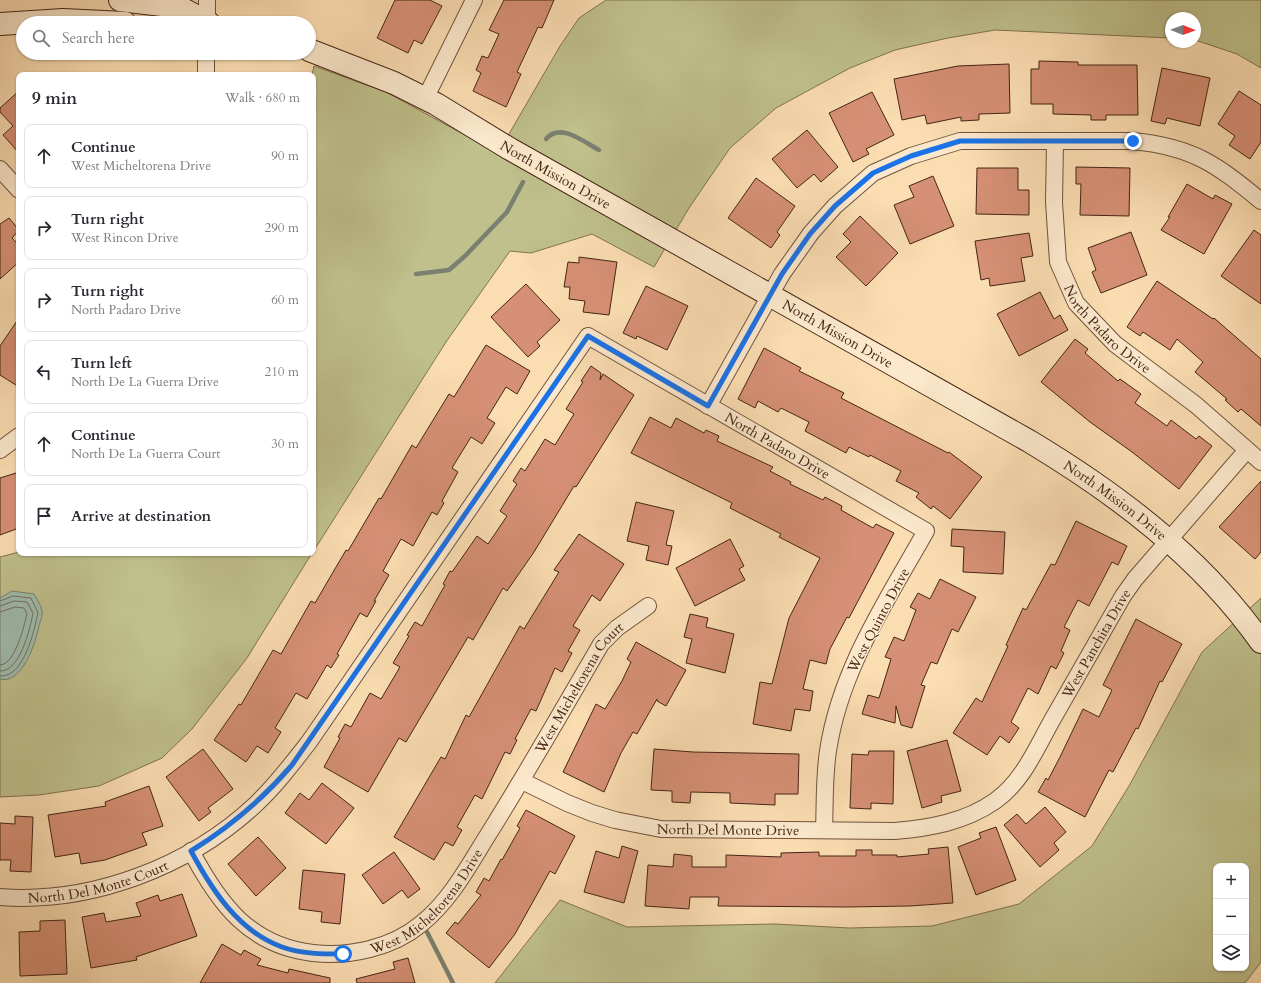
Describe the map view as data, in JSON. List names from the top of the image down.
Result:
{
  "streets": {
    "street": [
      "North Mission Drive",
      "North Padaro Drive",
      "West Quinto Drive",
      "West Panchita Drive",
      "West Micheltorena Court",
      "North Del Monte Drive",
      "North Del Monte Court",
      "West Micheltorena Drive"
    ]
  },
  "crossings": [
    ["North Mission Drive", "West Panchita Drive"],
    ["North Padaro Drive", "West Quinto Drive"],
    ["North Padaro Drive", "West Panchita Drive"],
    ["North Padaro Drive", "North Del Monte Court"],
    ["West Quinto Drive", "North Del Monte Drive"],
    ["West Panchita Drive", "North Del Monte Drive"],
    ["West Micheltorena Court", "North Del Monte Drive"],
    ["West Micheltorena Court", "West Micheltorena Drive"],
    ["North Del Monte Drive", "West Micheltorena Drive"],
    ["North Del Monte Court", "West Micheltorena Drive"]
  ],
  "north": "right",
  "page": {
    "search": "Search here",
    "heading": ["9 min", "Walk · 680 m"],
    "list": [
      ["Continue", "West Micheltorena Drive", "90 m"],
      ["Turn right", "West Rincon Drive", "290 m"],
      ["Turn right", "North Padaro Drive", "60 m"],
      ["Turn left", "North De La Guerra Drive", "210 m"],
      ["Continue", "North De La Guerra Court", "30 m"],
      "Arrive at destination"
    ],
    "map_buttons": ["+", "−"]
  }
}
